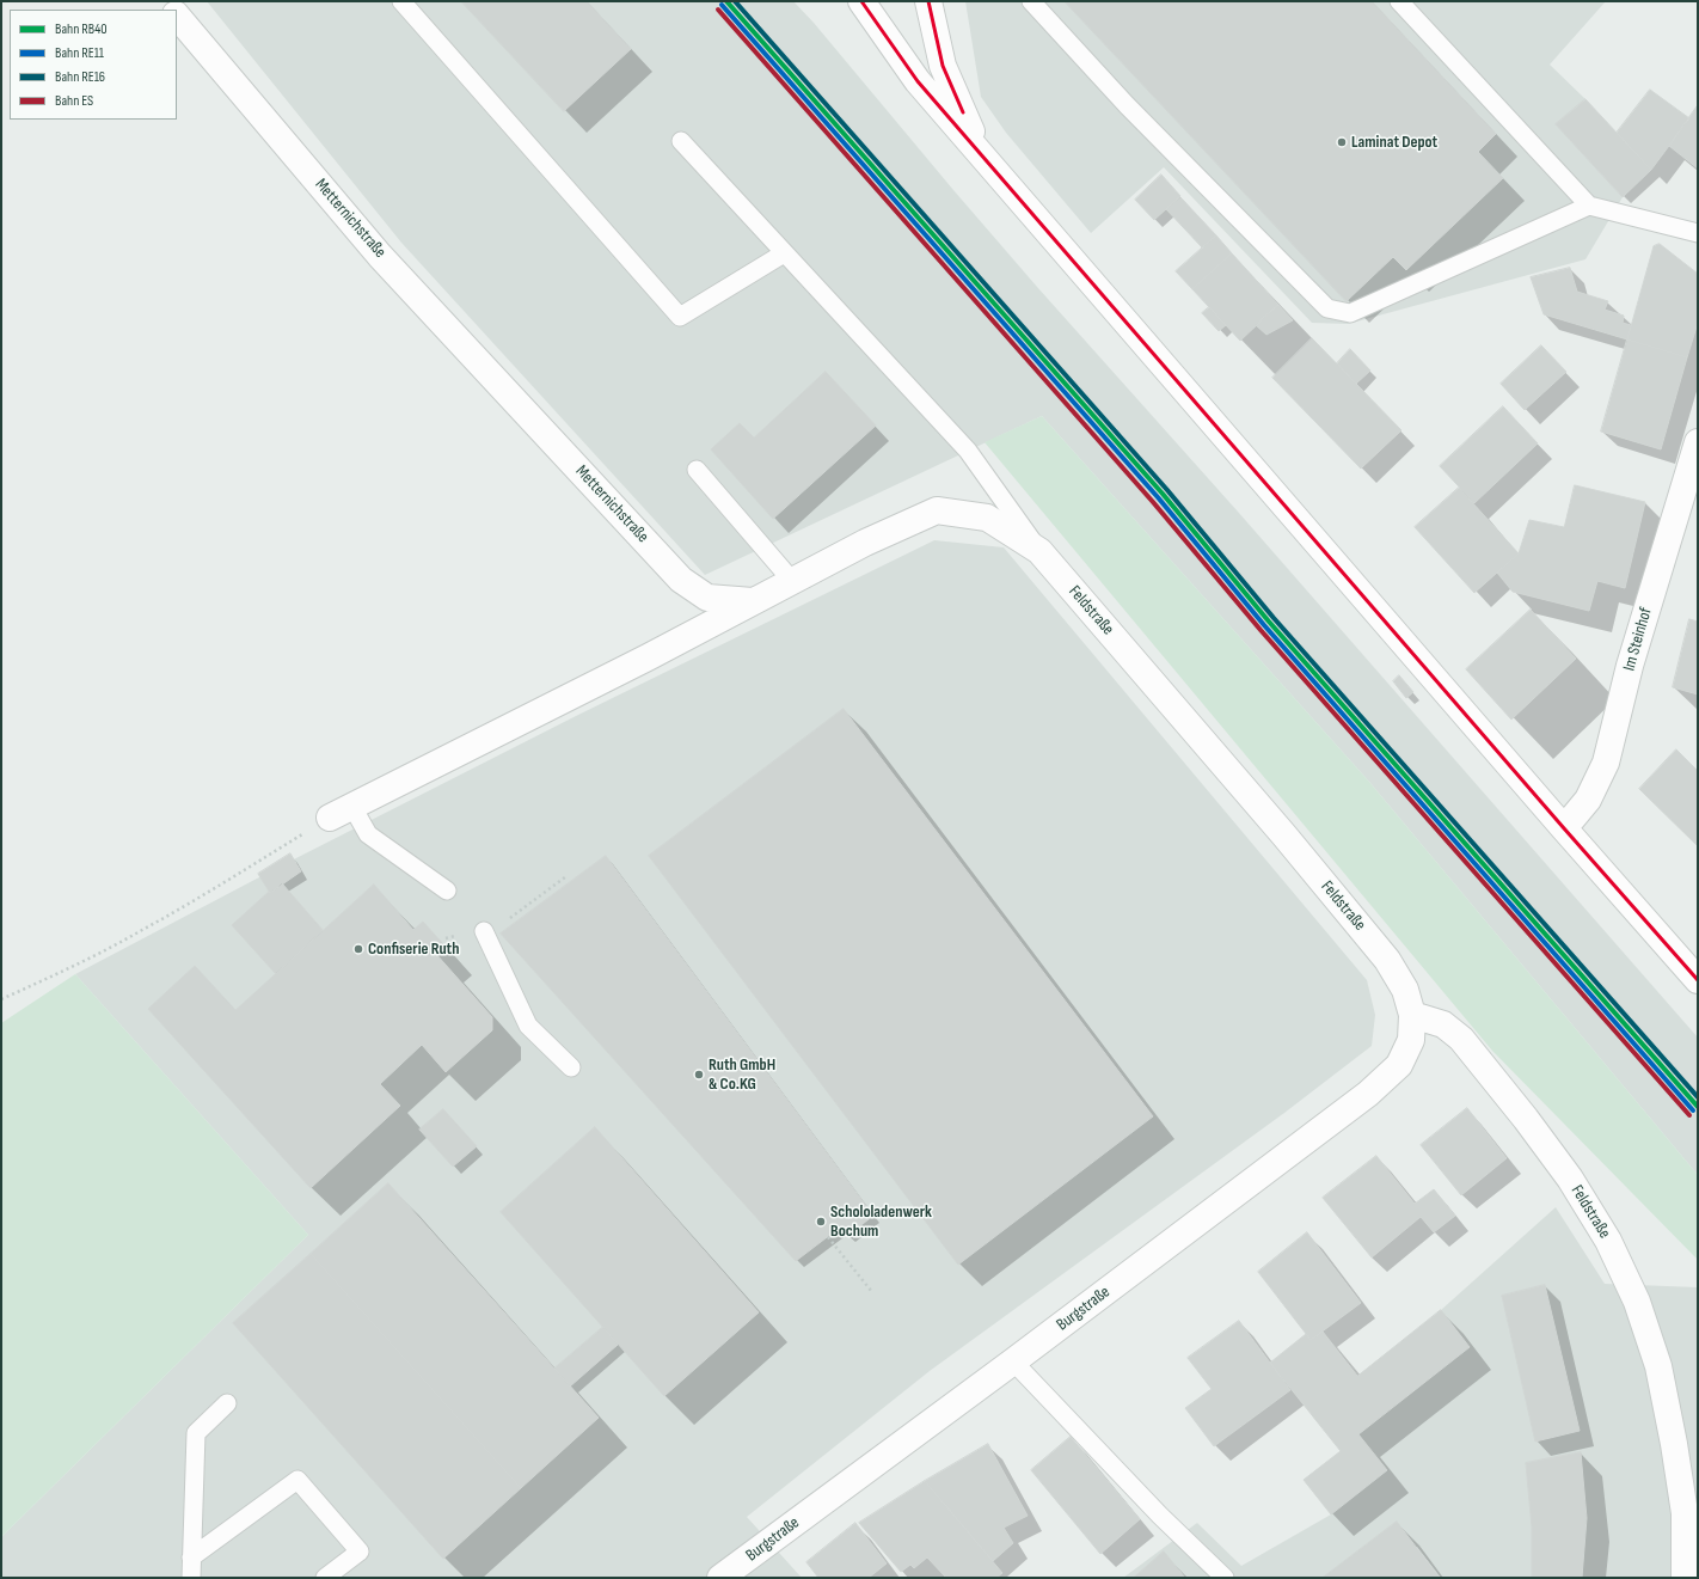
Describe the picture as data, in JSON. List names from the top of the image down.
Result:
{
  "streets": {
    "street": [
      "Metternichstraße",
      "Feldstraße",
      "Im Steinhof",
      "Burgstraße"
    ]
  },
  "crossings": [
    ["Metternichstraße", "Feldstraße"],
    ["Feldstraße", "Burgstraße"]
  ],
  "places": [
    "Laminat Depot",
    "Confiserie Ruth",
    "Ruth GmbH & Co.KG",
    "Schololadenwerk Bochum"
  ],
  "lines": [
    "rail line RB40",
    "rail line RE16",
    "rail line RE11",
    "rail line ES"
  ],
  "legend": [
    "Bahn RB40",
    "Bahn RE11",
    "Bahn RE16",
    "Bahn ES"
  ]
}
